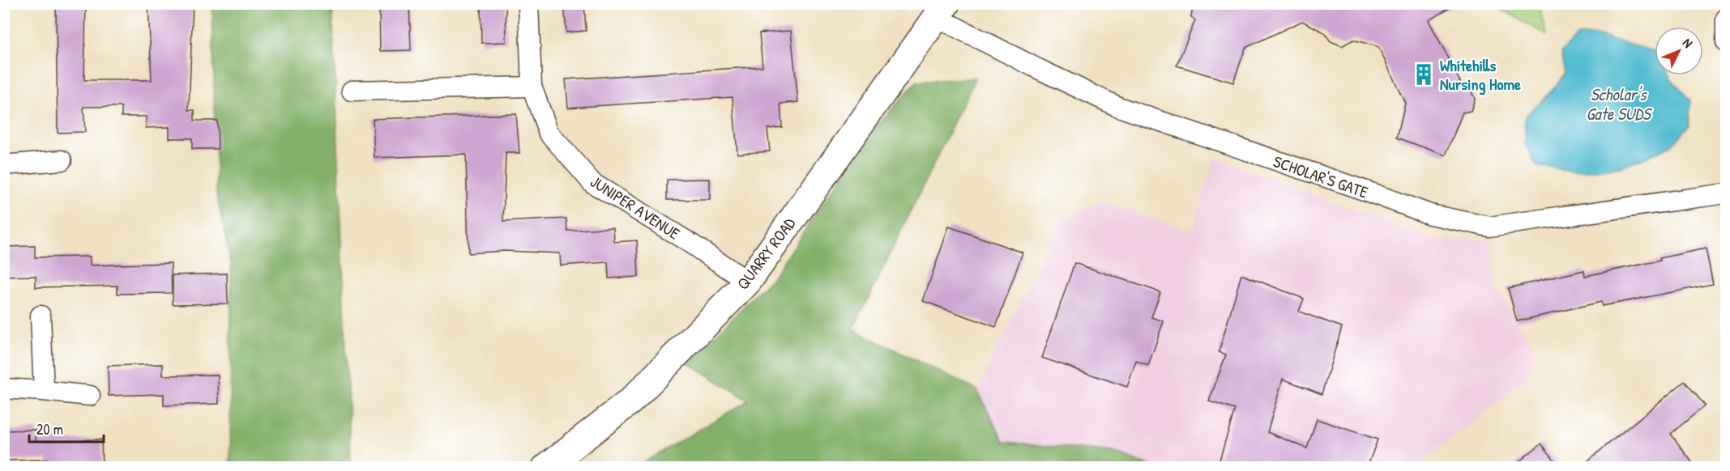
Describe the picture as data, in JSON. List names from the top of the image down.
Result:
{
  "streets": {
    "street": ["SCHOLAR'S GATE", "JUNIPER AVENUE", "QUARRY ROAD"]
  },
  "crossings": [
    ["SCHOLAR'S GATE", "QUARRY ROAD"],
    ["JUNIPER AVENUE", "QUARRY ROAD"]
  ],
  "water": ["Scholar's Gate SUDS"],
  "places": {
    "building": ["Whitehills Nursing Home"]
  },
  "scale_bar": "20 m",
  "north": "top right"
}
